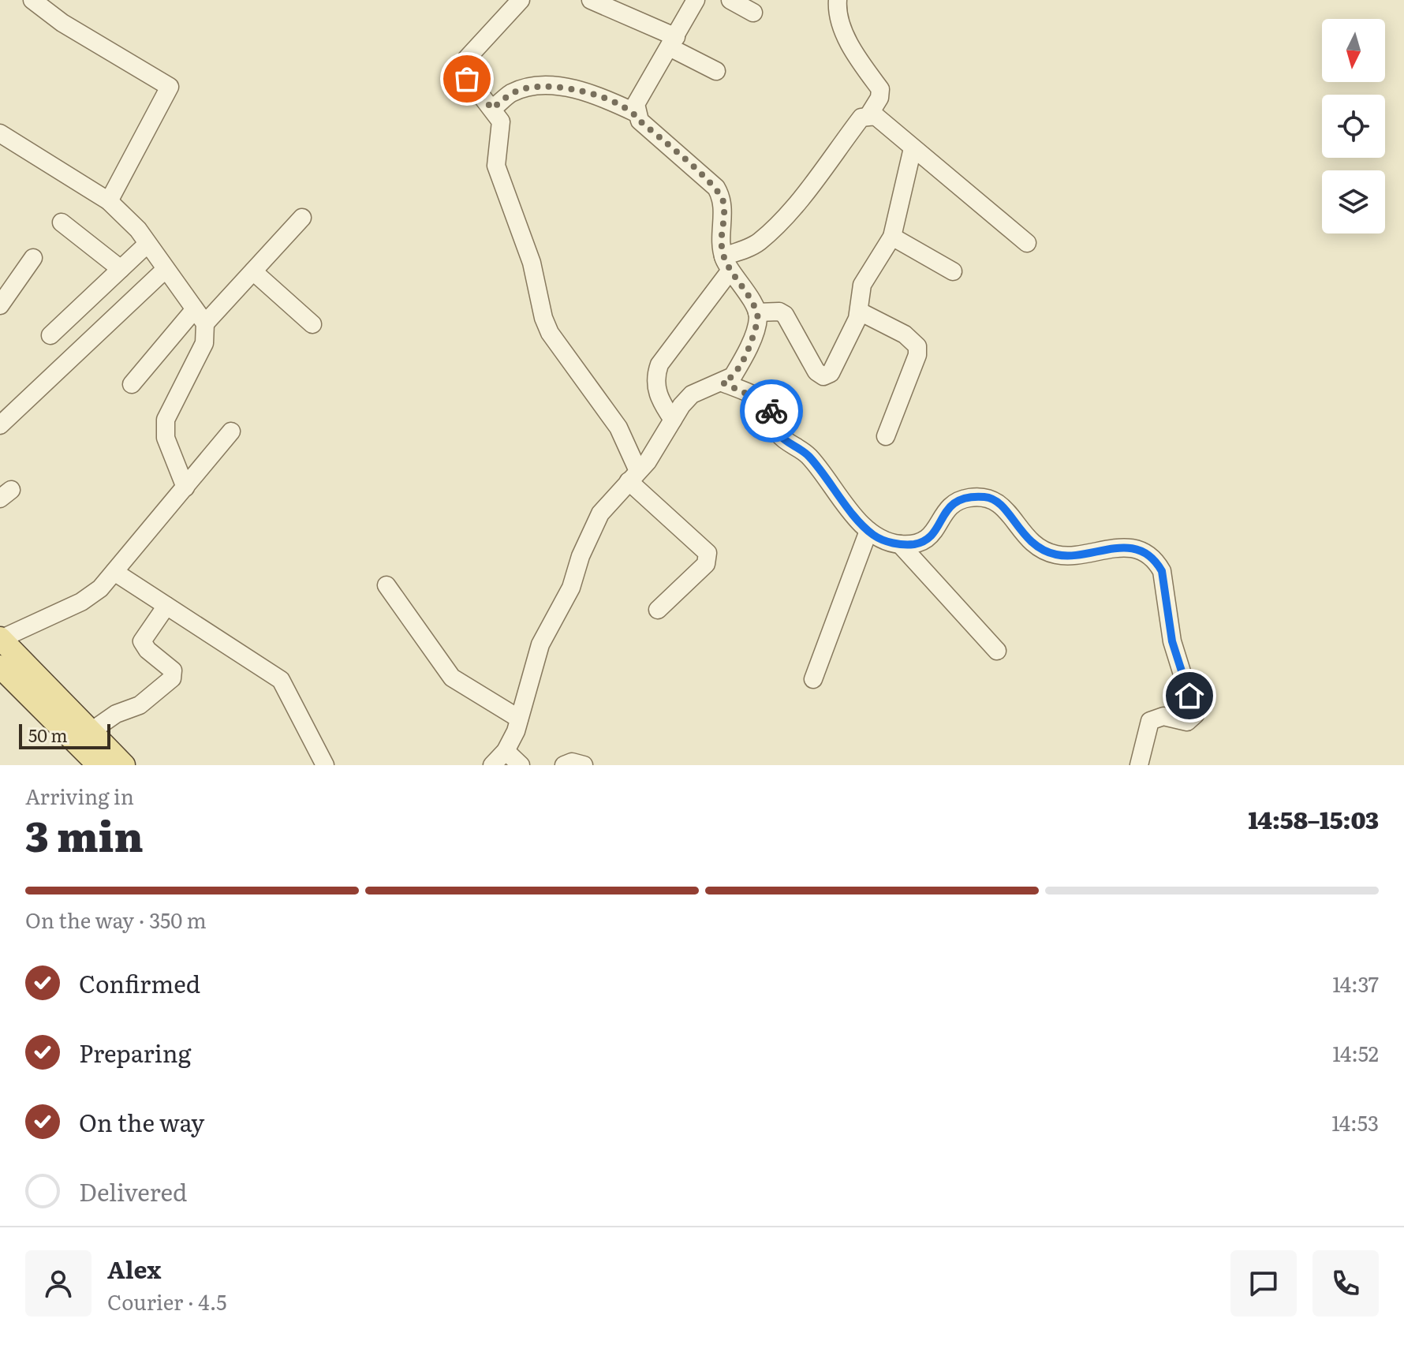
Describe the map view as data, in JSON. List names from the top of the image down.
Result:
{
  "scale_bar": "50 m",
  "north": "bottom",
  "page": {
    "scale": "50 m",
    "heading": ["3 min", "Arriving in", "14:58–15:03"],
    "panel": ["Alex", "Courier · 4.5"],
    "bar": "On the way · 350 m",
    "list": [
      ["Confirmed", "14:37"],
      ["Preparing", "14:52"],
      ["On the way", "14:53"],
      "Delivered"
    ]
  }
}
